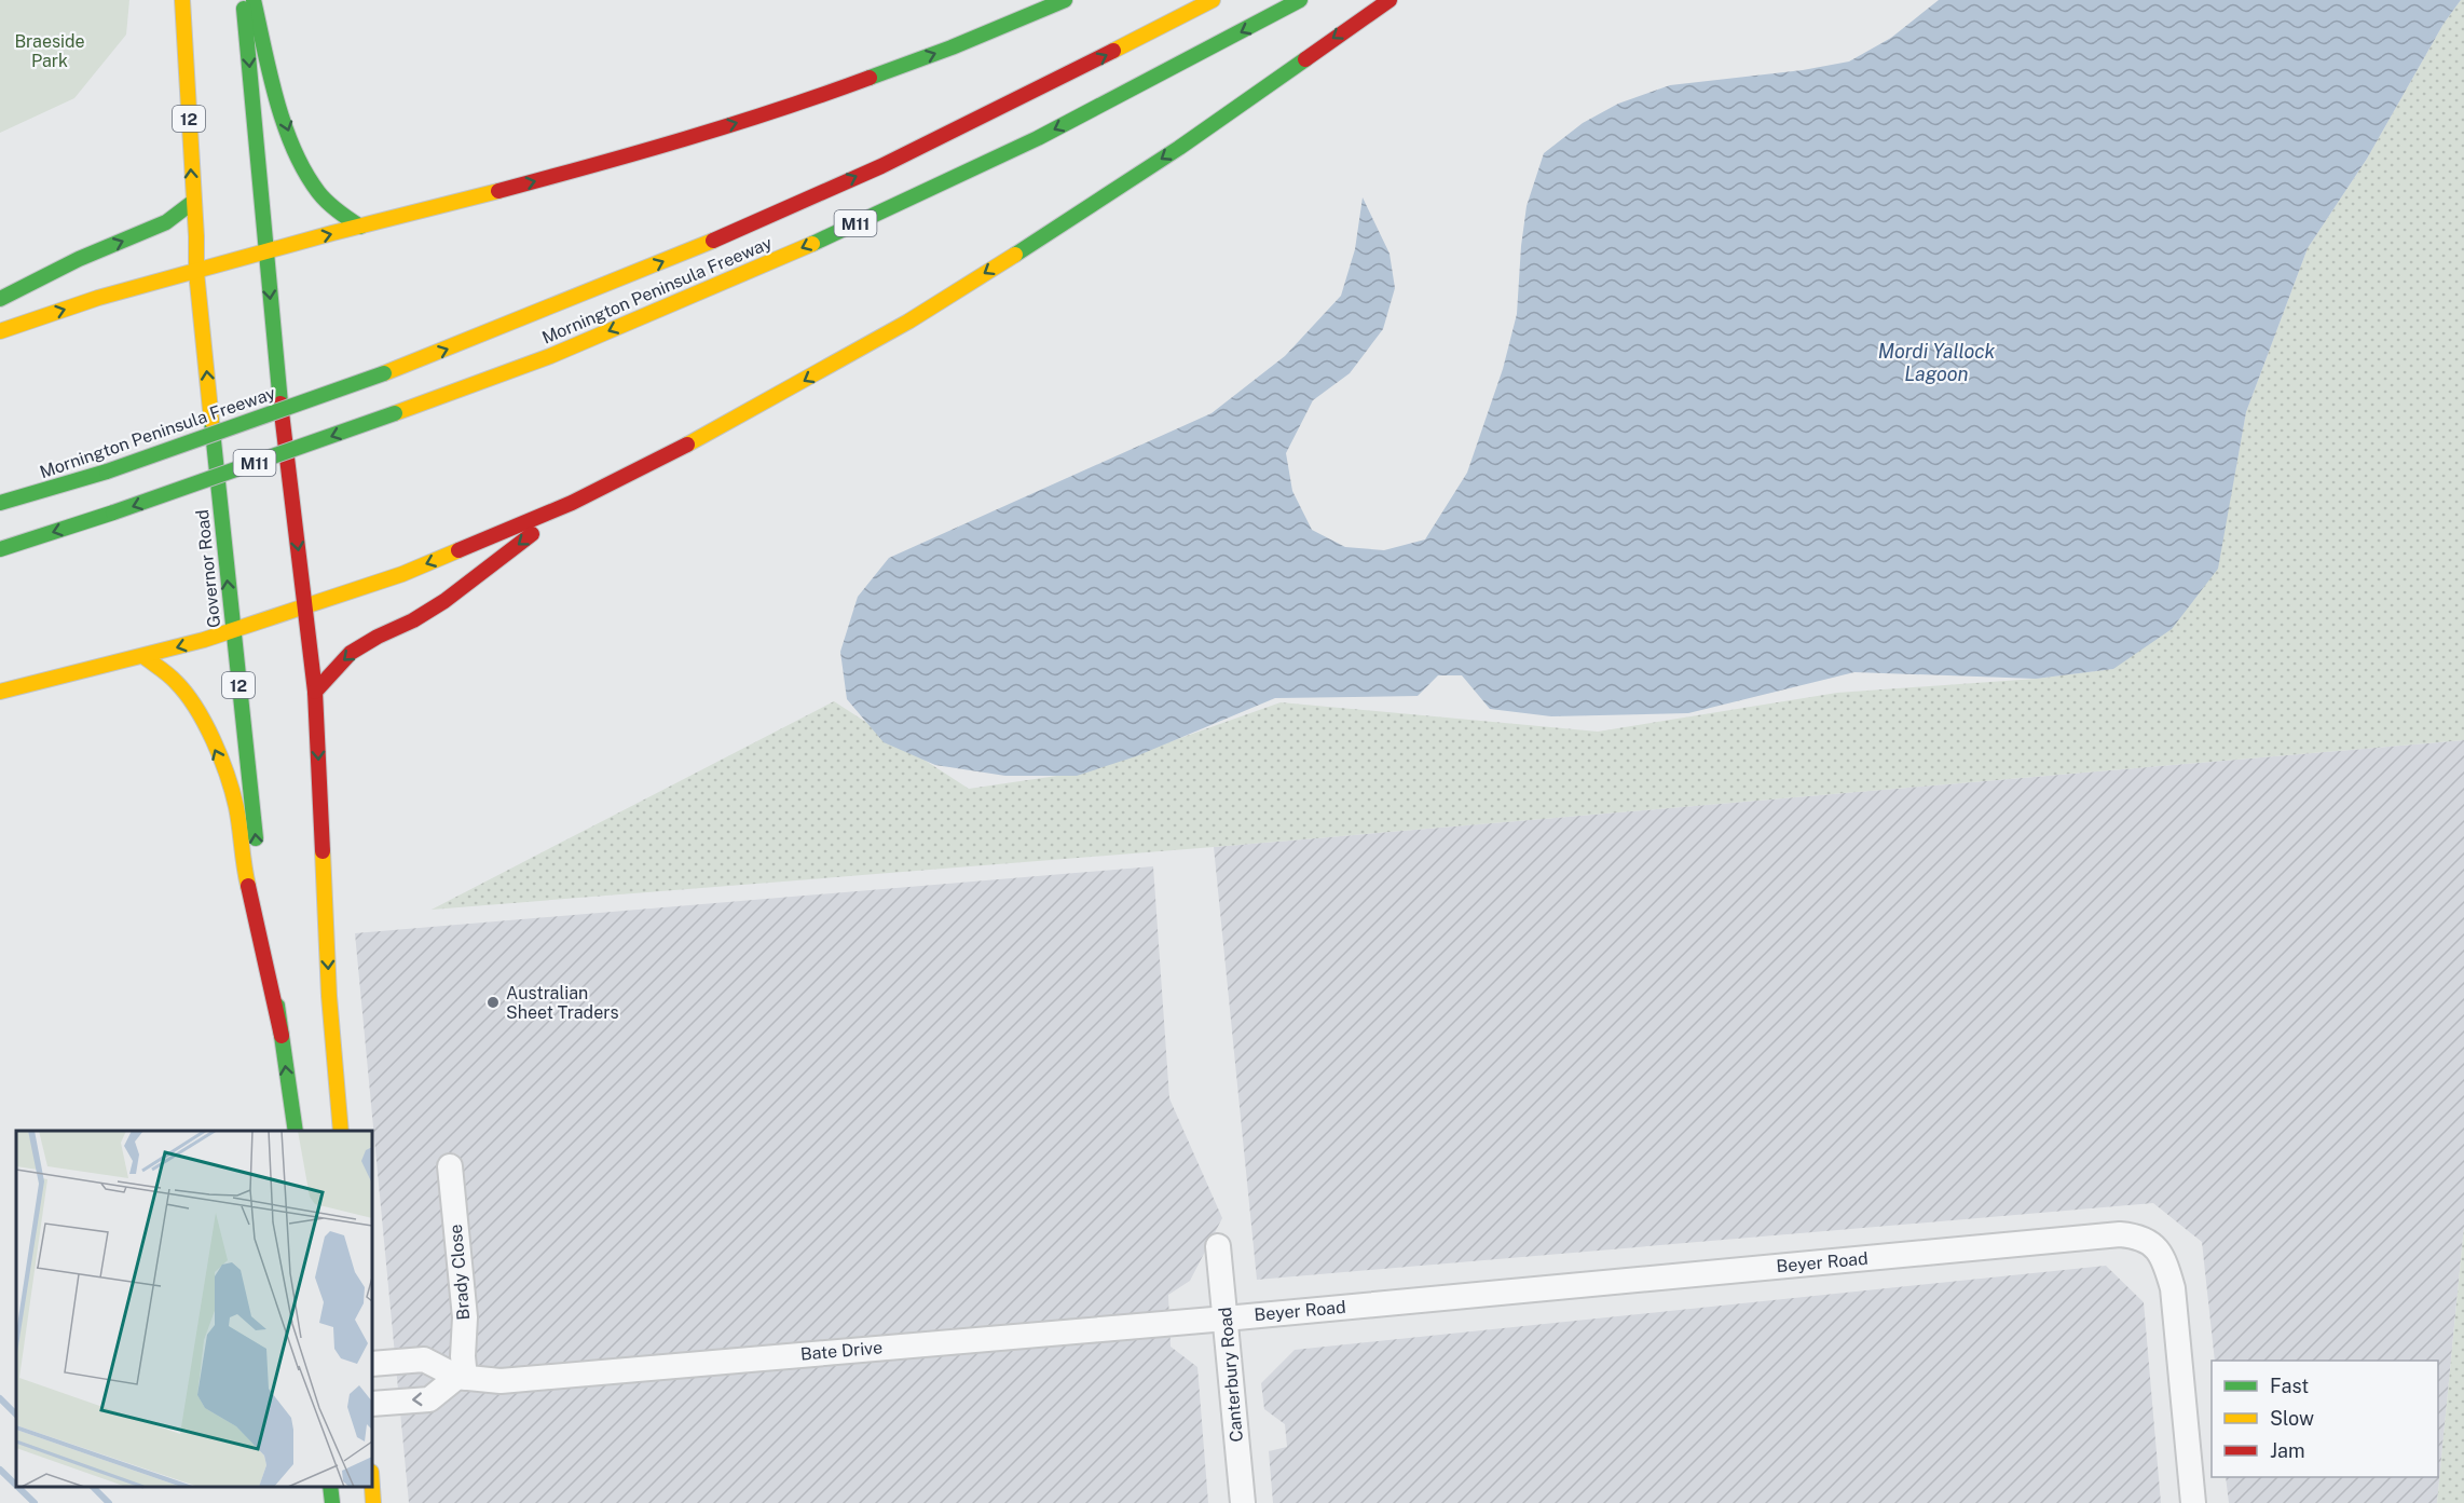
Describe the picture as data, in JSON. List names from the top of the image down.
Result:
{
  "streets": {
    "main road": [
      "12",
      "M11",
      "Mornington Peninsula Freeway",
      "Governor Road"
    ],
    "street": [
      "Beyer Road",
      "Brady Close",
      "Bate Drive",
      "Canterbury Road"
    ]
  },
  "crossings": [
    ["Beyer Road", "Bate Drive"],
    ["Beyer Road", "Canterbury Road"],
    ["Brady Close", "Bate Drive"],
    ["Bate Drive", "Canterbury Road"]
  ],
  "water": ["Mordi Yallock Lagoon"],
  "parks": ["Braeside Park"],
  "places": ["Australian Sheet Traders"],
  "legend": ["Fast", "Slow", "Jam"]
}
